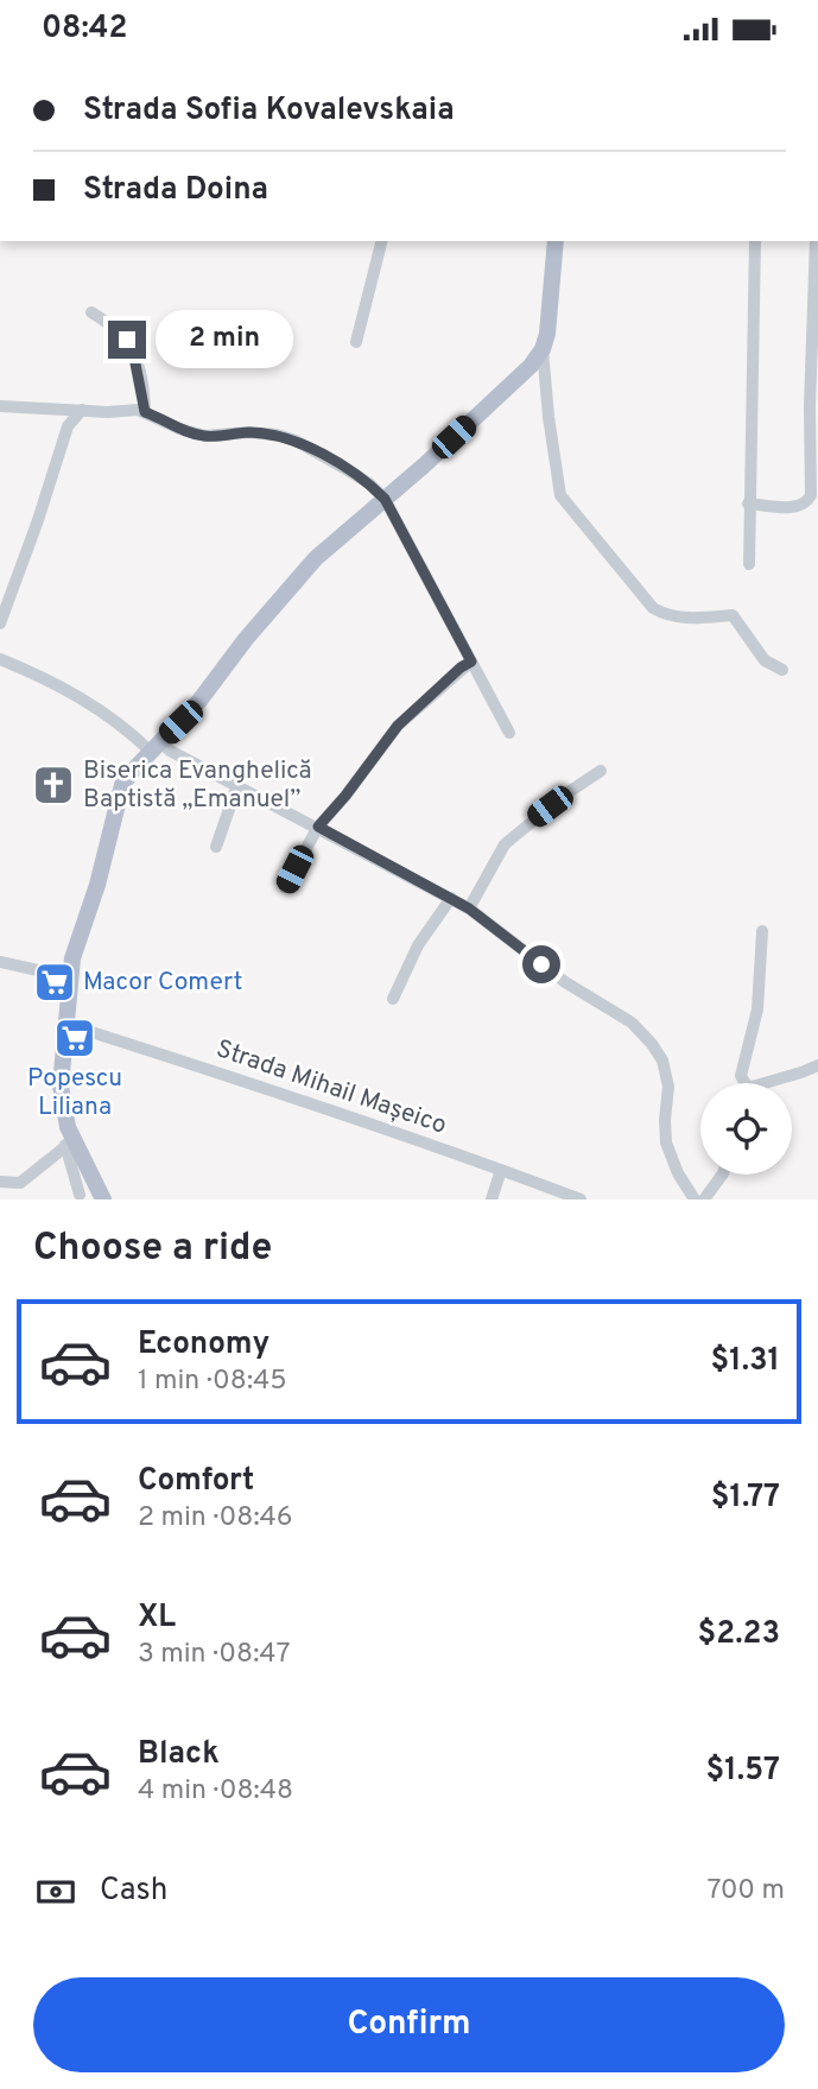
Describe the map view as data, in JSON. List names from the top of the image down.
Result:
{
  "streets": {
    "street": ["Strada Mihail Mașeico"]
  },
  "places": {
    "church": ["Biserica Evanghelică Baptistă „Emanuel”"],
    "supermarket": ["Macor Comert", "Popescu Liliana"]
  },
  "page": {
    "status": "08:42",
    "banner": ["Strada Sofia Kovalevskaia", "Strada Doina"],
    "bubble": "2 min",
    "heading": "Choose a ride",
    "list": [
      {
        "name": "Economy",
        "note": "1 min · 08:45",
        "value": "$1.31"
      },
      {
        "name": "Comfort",
        "note": "2 min · 08:46",
        "value": "$1.77"
      },
      {
        "name": "XL",
        "note": "3 min · 08:47",
        "value": "$2.23"
      },
      {
        "name": "Black",
        "note": "4 min · 08:48",
        "value": "$1.57"
      }
    ],
    "pay": ["Cash", "700 m"],
    "buttons": "Confirm"
  }
}
